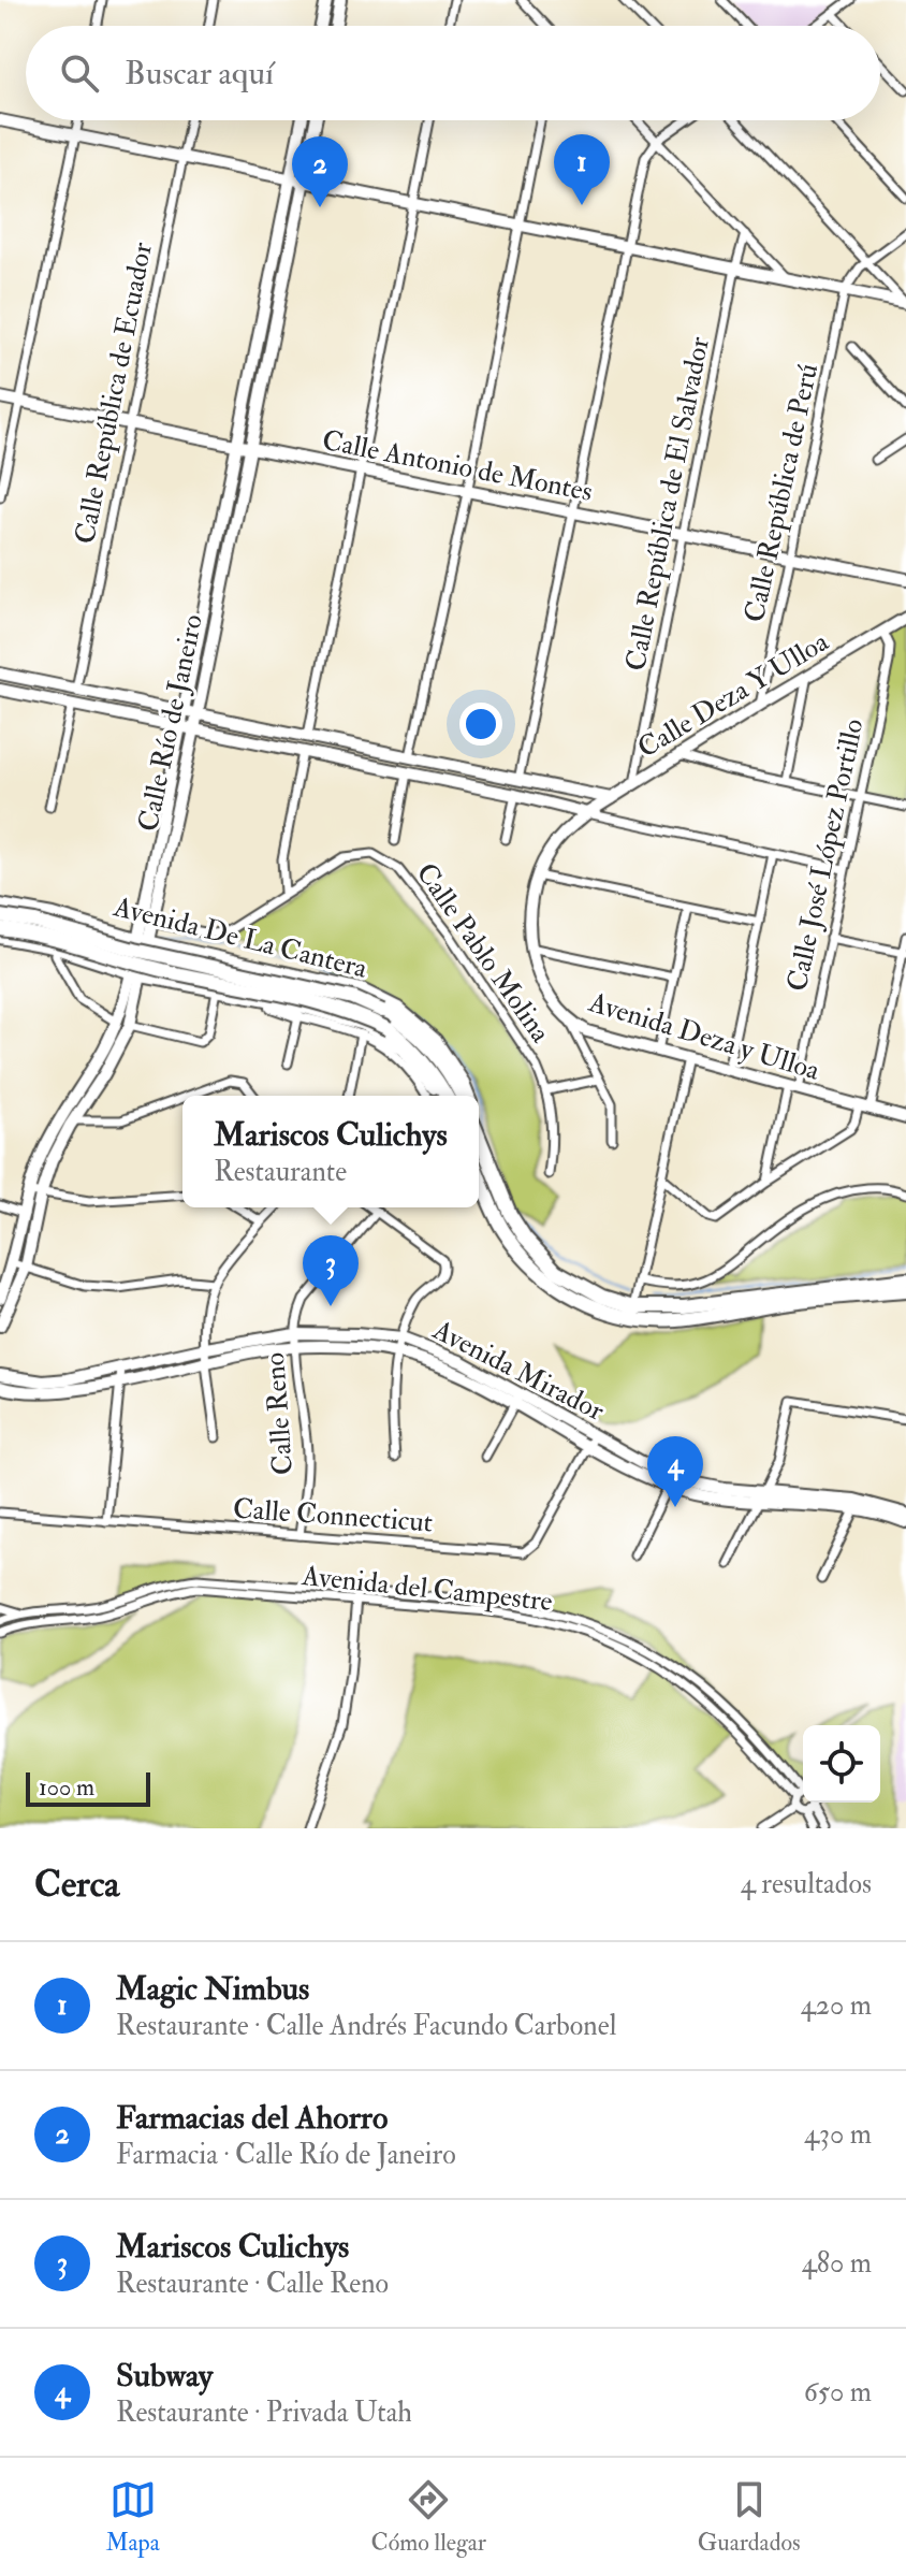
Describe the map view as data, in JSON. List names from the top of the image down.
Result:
{
  "streets": {
    "main road": [
      "Calle Antonio de Montes",
      "Calle Deza Y Ulloa",
      "Calle Río de Janeiro",
      "Avenida De La Cantera",
      "Avenida Deza y Ulloa",
      "Avenida Mirador"
    ],
    "street": [
      "Calle República de Ecuador",
      "Calle República de Perú",
      "Calle República de El Salvador",
      "Calle José López Portillo",
      "Calle Pablo Molina",
      "Calle Reno",
      "Calle Connecticut",
      "Avenida del Campestre"
    ]
  },
  "crossings": [
    ["Calle República de Ecuador", "Calle Antonio de Montes"],
    ["Calle Antonio de Montes", "Calle República de Perú"],
    ["Calle Antonio de Montes", "Calle República de El Salvador"],
    ["Calle Antonio de Montes", "Calle Río de Janeiro"],
    ["Calle República de Perú", "Calle Deza Y Ulloa"],
    ["Calle República de El Salvador", "Calle Deza Y Ulloa"],
    ["Calle Deza Y Ulloa", "Calle José López Portillo"],
    ["Calle Deza Y Ulloa", "Avenida Deza y Ulloa"],
    ["Calle Río de Janeiro", "Avenida De La Cantera"],
    ["Calle Río de Janeiro", "Calle Pablo Molina"],
    ["Calle José López Portillo", "Avenida Deza y Ulloa"],
    ["Avenida Mirador", "Calle Reno"],
    ["Avenida Mirador", "Calle Connecticut"],
    ["Calle Reno", "Calle Connecticut"]
  ],
  "scale_bar": "100 m",
  "page": {
    "search": "Buscar aquí",
    "pins": [
      "1",
      "2",
      "3",
      "4"
    ],
    "popup": ["Mariscos Culichys", "Restaurante"],
    "scale": "100 m",
    "heading": ["Cerca", "4 resultados"],
    "list": [
      {
        "mark": "1",
        "name": "Magic Nimbus",
        "note": "Restaurante · Calle Andrés Facundo Carbonel",
        "value": "420 m"
      },
      {
        "mark": "2",
        "name": "Farmacias del Ahorro",
        "note": "Farmacia · Calle Río de Janeiro",
        "value": "430 m"
      },
      {
        "mark": "3",
        "name": "Mariscos Culichys",
        "note": "Restaurante · Calle Reno",
        "value": "480 m"
      },
      {
        "mark": "4",
        "name": "Subway",
        "note": "Restaurante · Privada Utah",
        "value": "650 m"
      }
    ],
    "nav": ["Mapa", "Cómo llegar", "Guardados"]
  }
}
